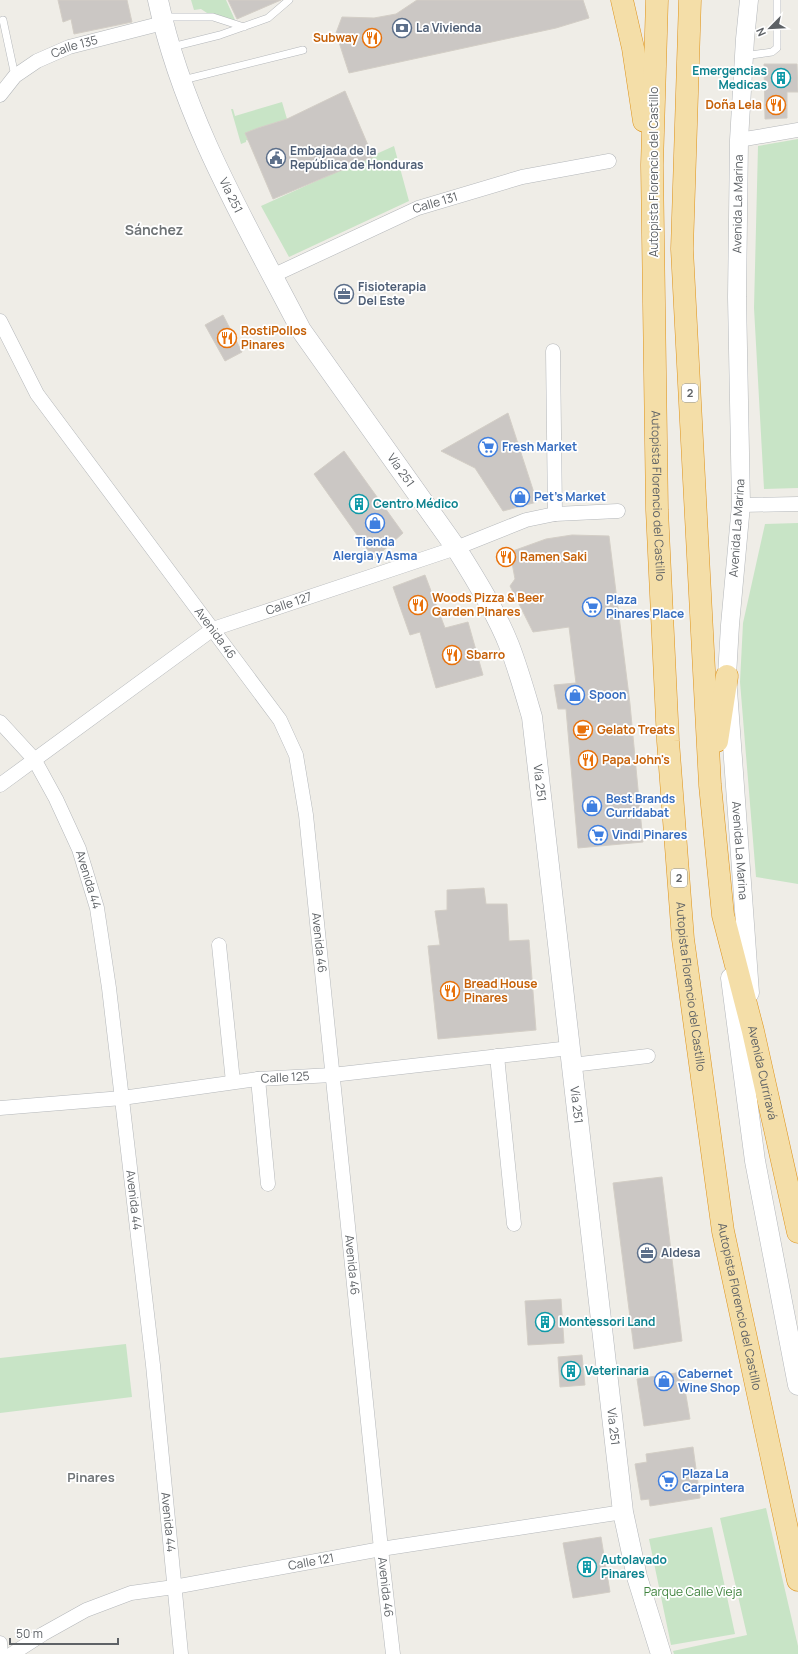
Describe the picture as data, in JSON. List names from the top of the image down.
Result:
{
  "streets": {
    "highway": ["Autopista Florencio del Castillo", "2", "Avenida Curriravá"],
    "main road": ["Vía 251"],
    "street": [
      "Calle 135",
      "Calle 131",
      "Avenida La Marina",
      "Calle 127",
      "Avenida 46",
      "Avenida 44",
      "Calle 125",
      "Calle 121"
    ]
  },
  "crossings": [
    ["Calle 135", "Vía 251"],
    ["Vía 251", "Calle 131"],
    ["Vía 251", "Calle 127"],
    ["Vía 251", "Calle 125"],
    ["Vía 251", "Calle 121"],
    ["Avenida La Marina", "Avenida Curriravá"],
    ["2", "Avenida Curriravá"],
    ["Calle 127", "Avenida 46"],
    ["Calle 127", "Avenida 44"],
    ["Avenida 46", "Calle 125"],
    ["Avenida 46", "Calle 121"],
    ["Avenida 44", "Calle 125"],
    ["Avenida 44", "Calle 121"]
  ],
  "districts": ["Sánchez", "Pinares"],
  "parks": ["Parque Calle Vieja"],
  "places": {
    "bank": ["La Vivienda"],
    "restaurant": [
      "Subway",
      "Doña Lela",
      "RostiPollos Pinares",
      "Ramen Saki",
      "Woods Pizza & Beer Garden Pinares",
      "Sbarro",
      "Papa John's",
      "Bread House Pinares"
    ],
    "building": [
      "Emergencias Medicas",
      "Centro Médico",
      "Montessori Land",
      "Veterinaria",
      "Autolavado Pinares"
    ],
    "public building": ["Embajada de la República de Honduras"],
    "office": ["Fisioterapia Del Este", "Aldesa"],
    "supermarket": [
      "Fresh Market",
      "Plaza Pinares Place",
      "Vindi Pinares",
      "Plaza La Carpintera"
    ],
    "shop": [
      "Pet's Market",
      "Tienda Alergia y Asma",
      "Spoon",
      "Best Brands Curridabat",
      "Cabernet Wine Shop"
    ],
    "cafe": ["Gelato Treats"]
  },
  "scale_bar": "50 m",
  "north": "bottom left"
}
